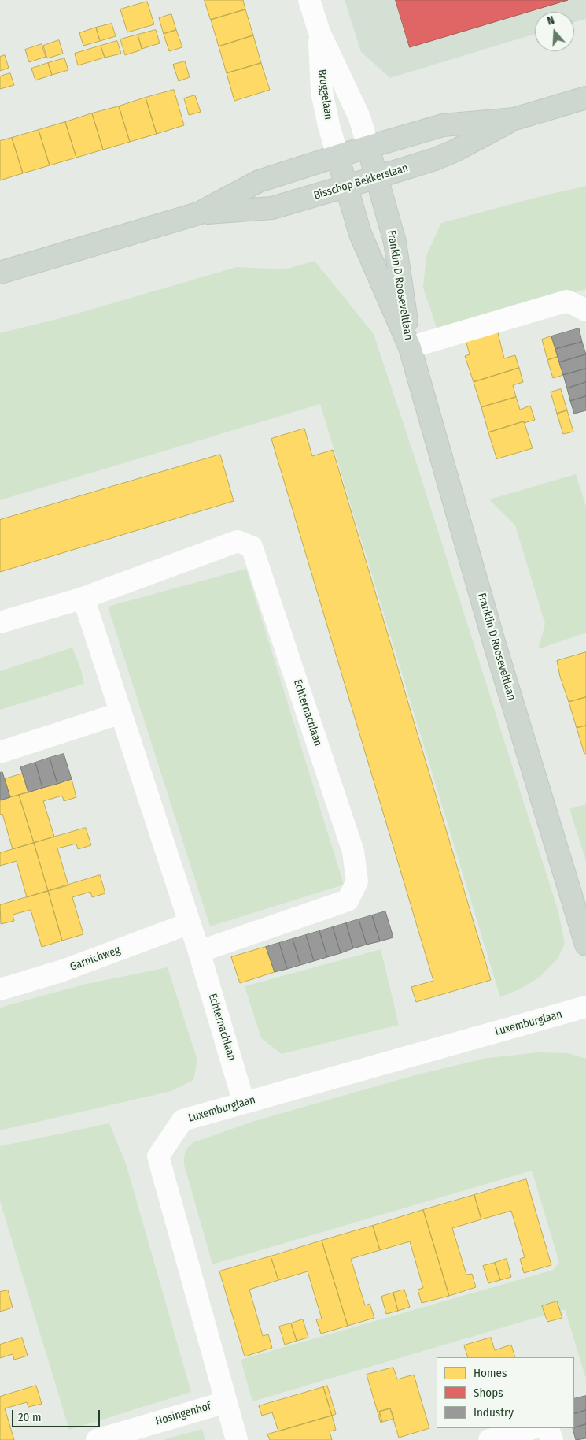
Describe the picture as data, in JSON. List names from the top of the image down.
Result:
{
  "streets": {
    "main road": ["Bisschop Bekkerslaan", "Franklin D Rooseveltlaan"],
    "street": [
      "Bruggelaan",
      "Echternachlaan",
      "Garnichweg",
      "Luxemburglaan",
      "Hosingenhof"
    ]
  },
  "crossings": [
    ["Bruggelaan", "Bisschop Bekkerslaan"],
    ["Bruggelaan", "Franklin D Rooseveltlaan"],
    ["Bisschop Bekkerslaan", "Franklin D Rooseveltlaan"],
    ["Echternachlaan", "Garnichweg"],
    ["Echternachlaan", "Luxemburglaan"],
    ["Luxemburglaan", "Hosingenhof"]
  ],
  "legend": ["Homes", "Shops", "Industry"],
  "scale_bar": "20 m",
  "north": "top"
}
